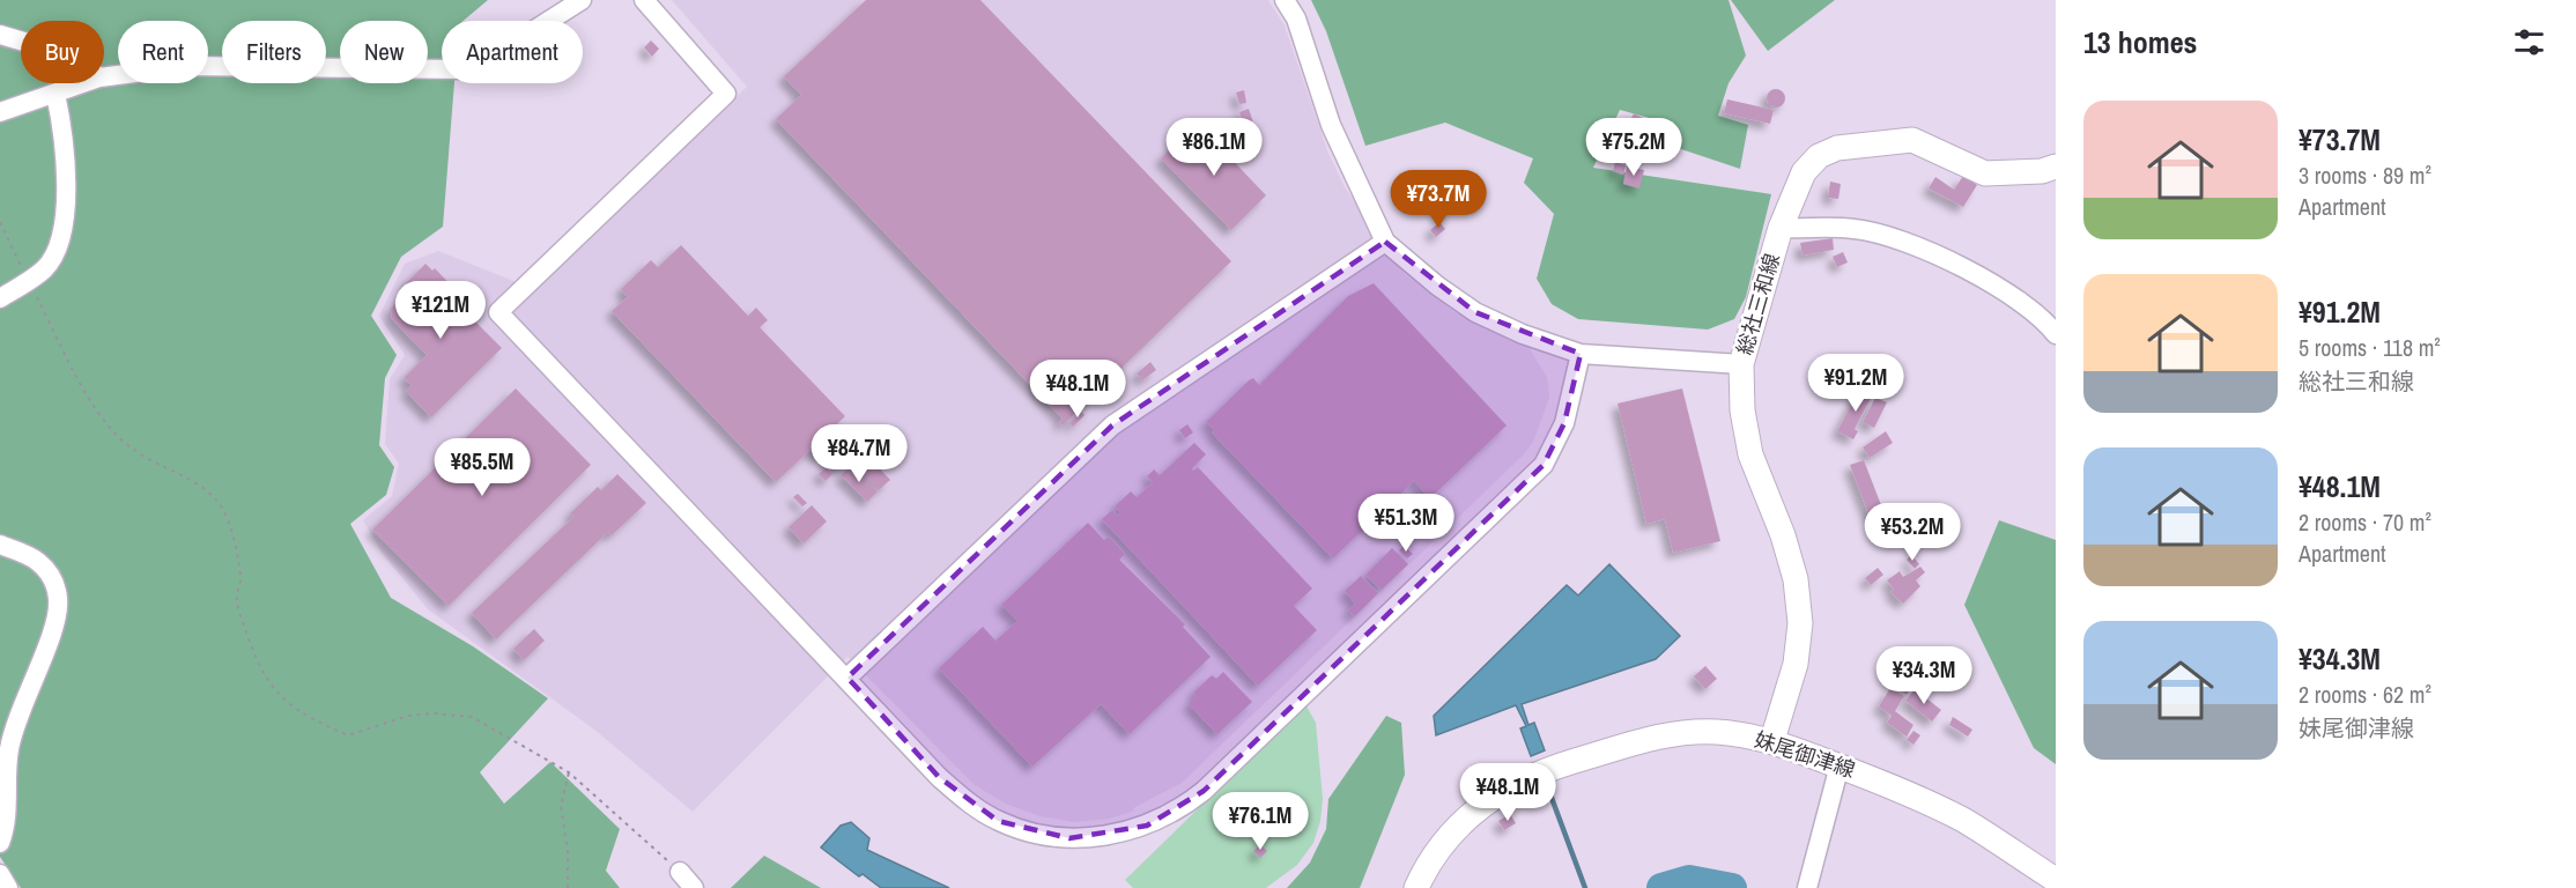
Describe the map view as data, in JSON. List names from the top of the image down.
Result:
{
  "streets": {
    "main road": ["総社三和線", "妹尾御津線"]
  },
  "crossings": [
    ["総社三和線", "妹尾御津線"]
  ],
  "page": {
    "heading": "13 homes",
    "chip": [
      "Buy",
      "Rent",
      "Filters",
      "New",
      "Apartment"
    ],
    "list": [
      {
        "name": "¥73.7M",
        "note": "3 rooms · 89 m² · Apartment"
      },
      {
        "name": "¥91.2M",
        "note": "5 rooms · 118 m² · 総社三和線"
      },
      {
        "name": "¥48.1M",
        "note": "2 rooms · 70 m² · Apartment"
      },
      {
        "name": "¥34.3M",
        "note": "2 rooms · 62 m² · 妹尾御津線"
      }
    ],
    "price": [
      "¥86.1M",
      "¥75.2M",
      "¥73.7M",
      "¥121M",
      "¥91.2M",
      "¥48.1M",
      "¥84.7M",
      "¥85.5M",
      "¥51.3M",
      "¥53.2M",
      "¥34.3M",
      "¥48.1M",
      "¥76.1M"
    ]
  }
}
